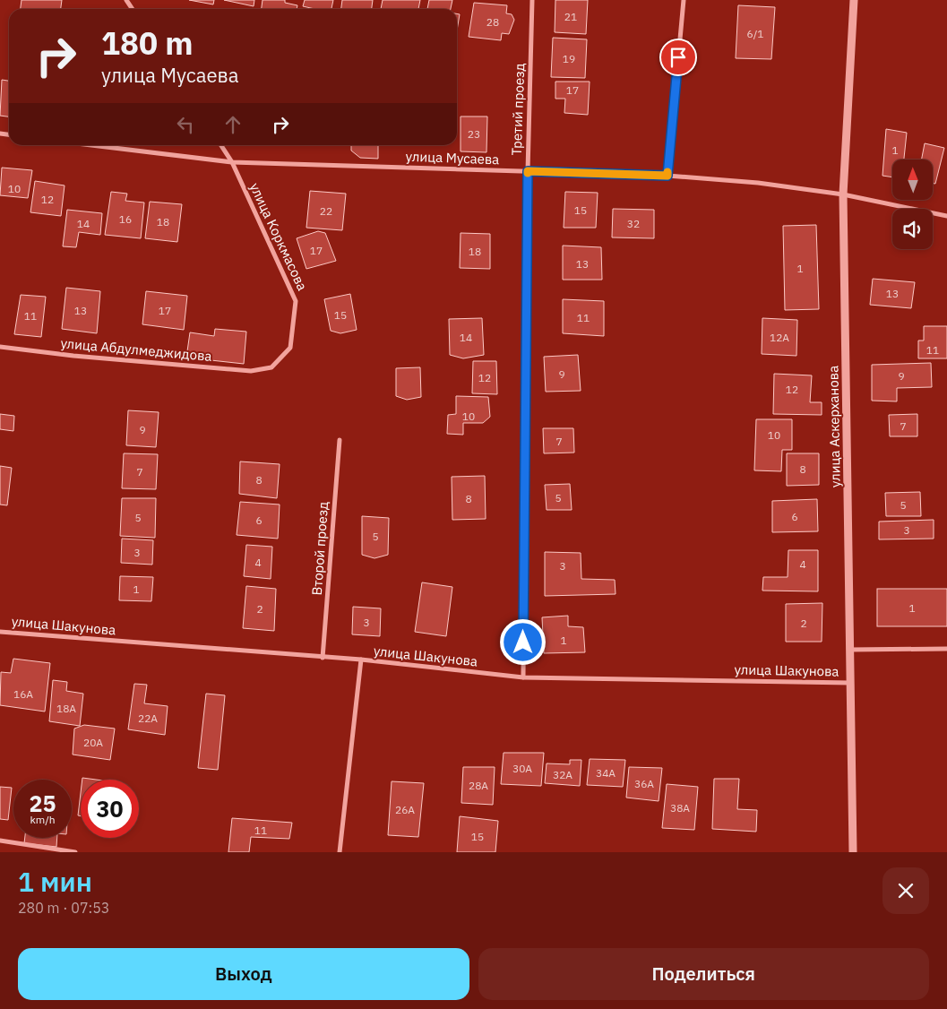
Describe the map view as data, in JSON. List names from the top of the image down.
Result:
{
  "streets": {
    "street": [
      "Третий проезд",
      "улица Мусаева",
      "улица Коркмасова",
      "улица Абдулмеджидова",
      "улица Аскерханова",
      "Второй проезд",
      "улица Шакунова"
    ]
  },
  "crossings": [
    ["Третий проезд", "улица Мусаева"],
    ["Третий проезд", "улица Шакунова"],
    ["улица Мусаева", "улица Коркмасова"],
    ["улица Мусаева", "улица Аскерханова"],
    ["улица Коркмасова", "улица Абдулмеджидова"],
    ["улица Аскерханова", "улица Шакунова"],
    ["Второй проезд", "улица Шакунова"]
  ],
  "house_numbers": [
    "21",
    "28",
    "6/1",
    "19",
    "17",
    "23",
    "1",
    "10",
    "12",
    "15",
    "22",
    "16",
    "18",
    "14",
    "32",
    "17",
    "18",
    "13",
    "1",
    "13",
    "13",
    "17",
    "15",
    "11",
    "11",
    "14",
    "12А",
    "11",
    "9",
    "9",
    "12",
    "12",
    "10",
    "7",
    "9",
    "10",
    "7",
    "8",
    "7",
    "8",
    "5",
    "8",
    "5",
    "6",
    "5",
    "6",
    "3",
    "5",
    "3",
    "4",
    "4",
    "3",
    "1",
    "1",
    "2",
    "3",
    "2",
    "1",
    "16А",
    "18А",
    "22А",
    "20А",
    "30А",
    "34А",
    "32А",
    "36А",
    "28А",
    "38А",
    "26А",
    "11",
    "15"
  ],
  "north": "top",
  "page": {
    "turn": ["180 m", "улица Мусаева"],
    "speed": "25 km/h",
    "limit": "30",
    "heading": ["1 мин", "280 m · 07:53"],
    "buttons": ["Выход", "Поделиться"]
  }
}
